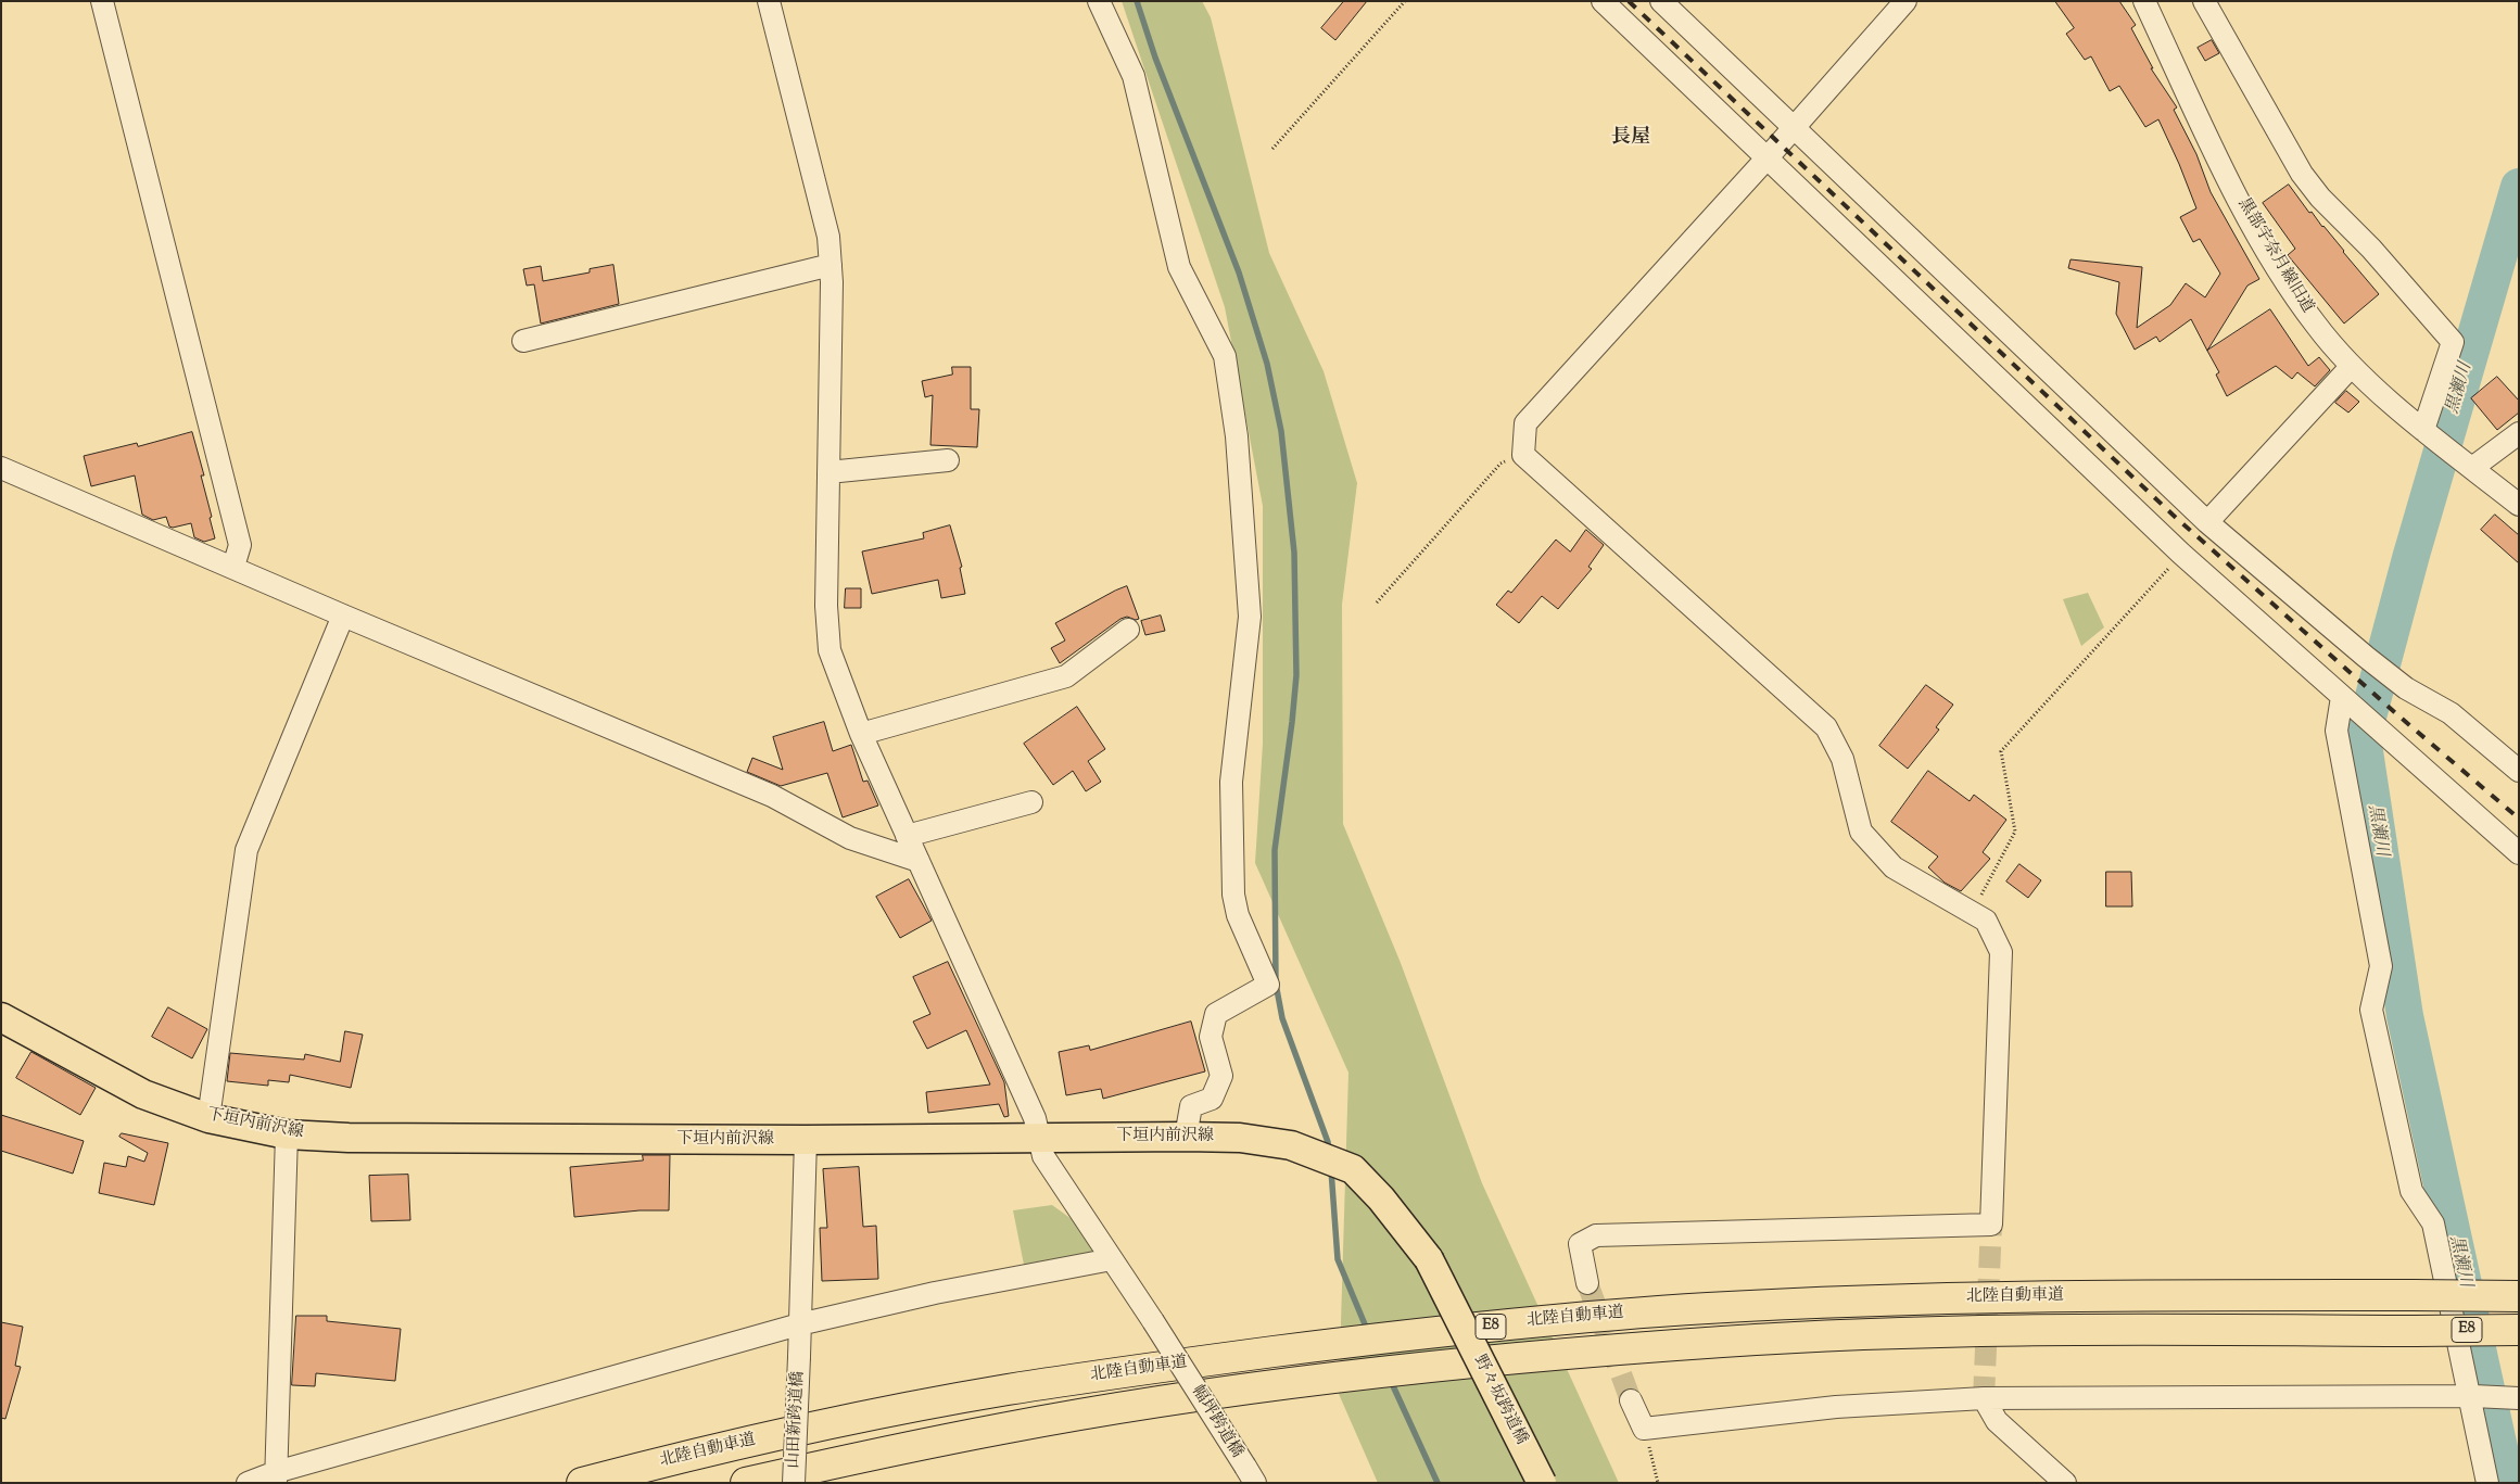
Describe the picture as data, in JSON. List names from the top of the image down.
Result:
{
  "streets": {
    "highway": ["北陸自動車道", "E8"],
    "main road": ["下垣内前沢線", "野々坂跨道橋"],
    "street": ["黒部宇奈月線旧道", "山田新跨道橋", "幅坪跨道橋"]
  },
  "crossings": [
    ["下垣内前沢線", "野々坂跨道橋"],
    ["下垣内前沢線", "山田新跨道橋"],
    ["下垣内前沢線", "幅坪跨道橋"]
  ],
  "districts": ["長屋"],
  "water": ["黒瀬川"]
}
